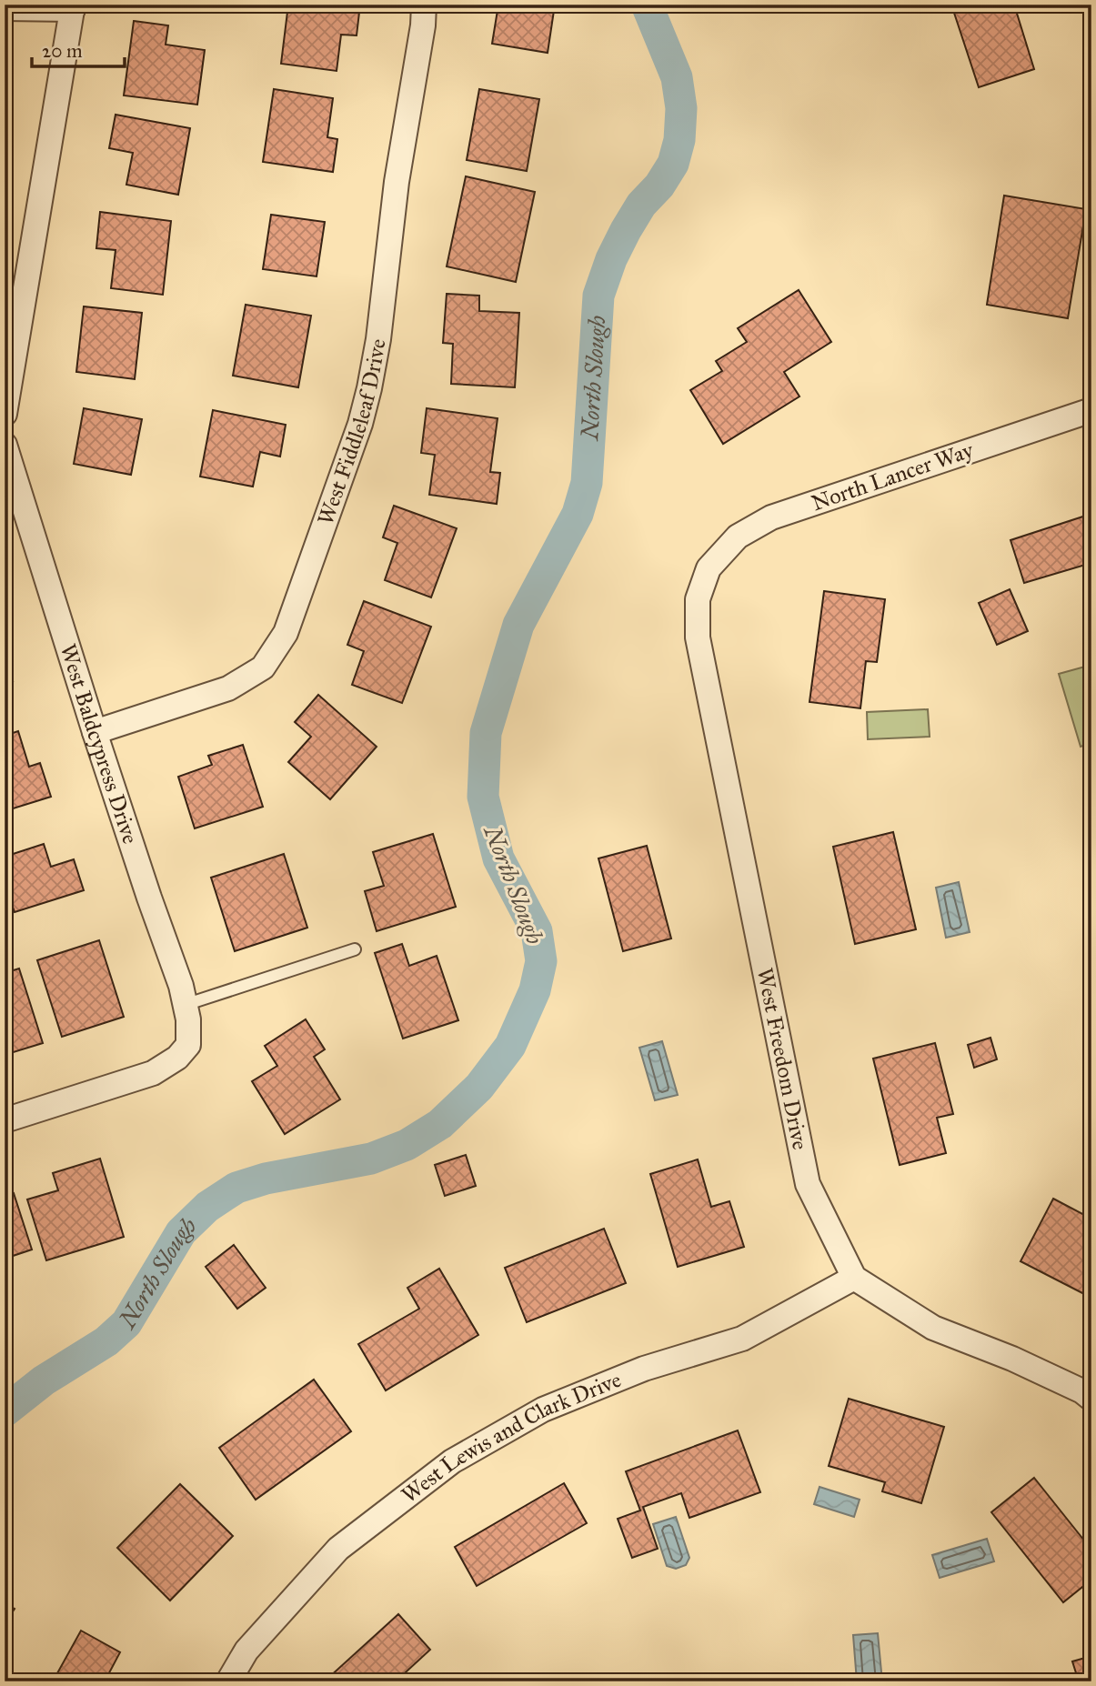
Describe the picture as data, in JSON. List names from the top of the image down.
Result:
{
  "streets": {
    "street": [
      "West Fiddleleaf Drive",
      "North Lancer Way",
      "West Baldcypress Drive",
      "West Freedom Drive",
      "West Lewis and Clark Drive"
    ]
  },
  "crossings": [
    ["West Fiddleleaf Drive", "West Baldcypress Drive"],
    ["North Lancer Way", "West Freedom Drive"],
    ["West Freedom Drive", "West Lewis and Clark Drive"]
  ],
  "water": ["North Slough"],
  "scale_bar": "20 m"
}
